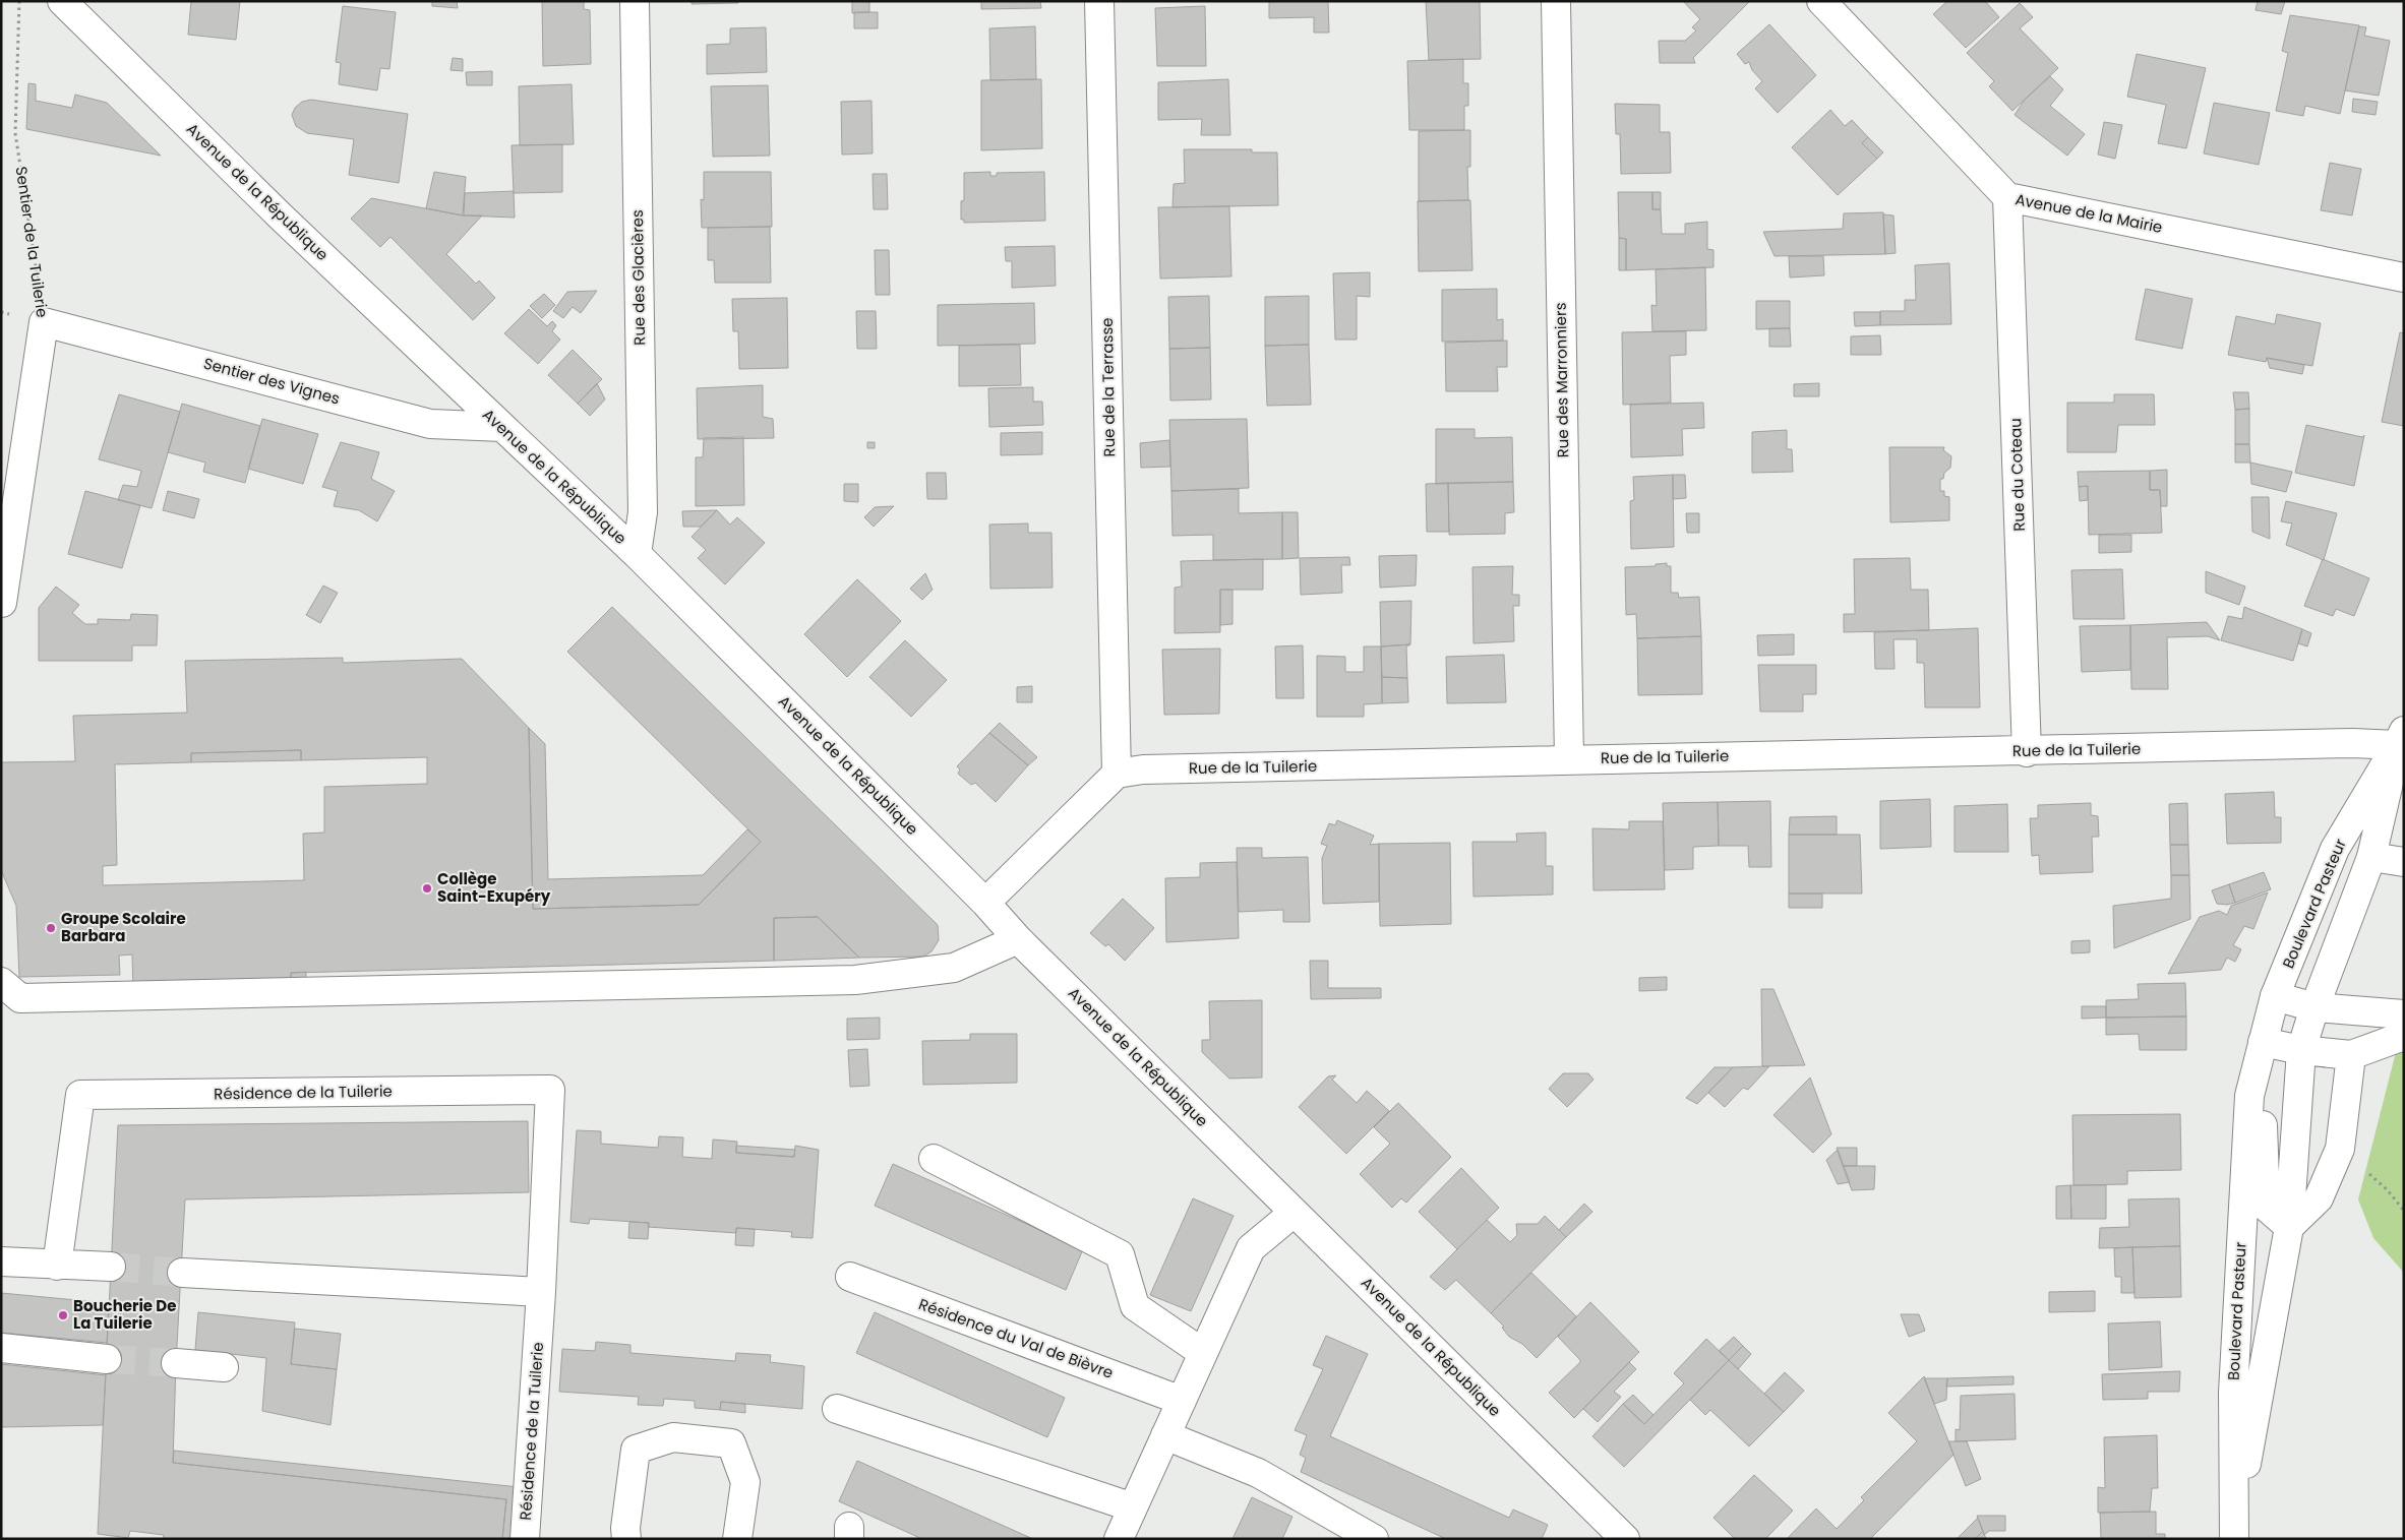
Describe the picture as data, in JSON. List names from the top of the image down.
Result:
{
  "streets": {
    "street": [
      "Avenue de la République",
      "Avenue de la Mairie",
      "Sentier de la Tuilerie",
      "Rue des Glacières",
      "Rue des Marronniers",
      "Sentier des Vignes",
      "Rue de la Terrasse",
      "Rue du Coteau",
      "Rue de la Tuilerie",
      "Boulevard Pasteur",
      "Résidence de la Tuilerie",
      "Résidence du Val de Bièvre"
    ]
  },
  "crossings": [
    ["Avenue de la République", "Rue des Glacières"],
    ["Avenue de la République", "Sentier des Vignes"],
    ["Avenue de la Mairie", "Rue du Coteau"],
    ["Sentier de la Tuilerie", "Sentier des Vignes"],
    ["Rue des Marronniers", "Rue de la Tuilerie"],
    ["Rue de la Terrasse", "Rue de la Tuilerie"],
    ["Rue du Coteau", "Rue de la Tuilerie"],
    ["Rue de la Tuilerie", "Boulevard Pasteur"]
  ],
  "places": ["Collège Saint-Exupéry", "Groupe Scolaire Barbara", "Boucherie De La Tuilerie"]
}
